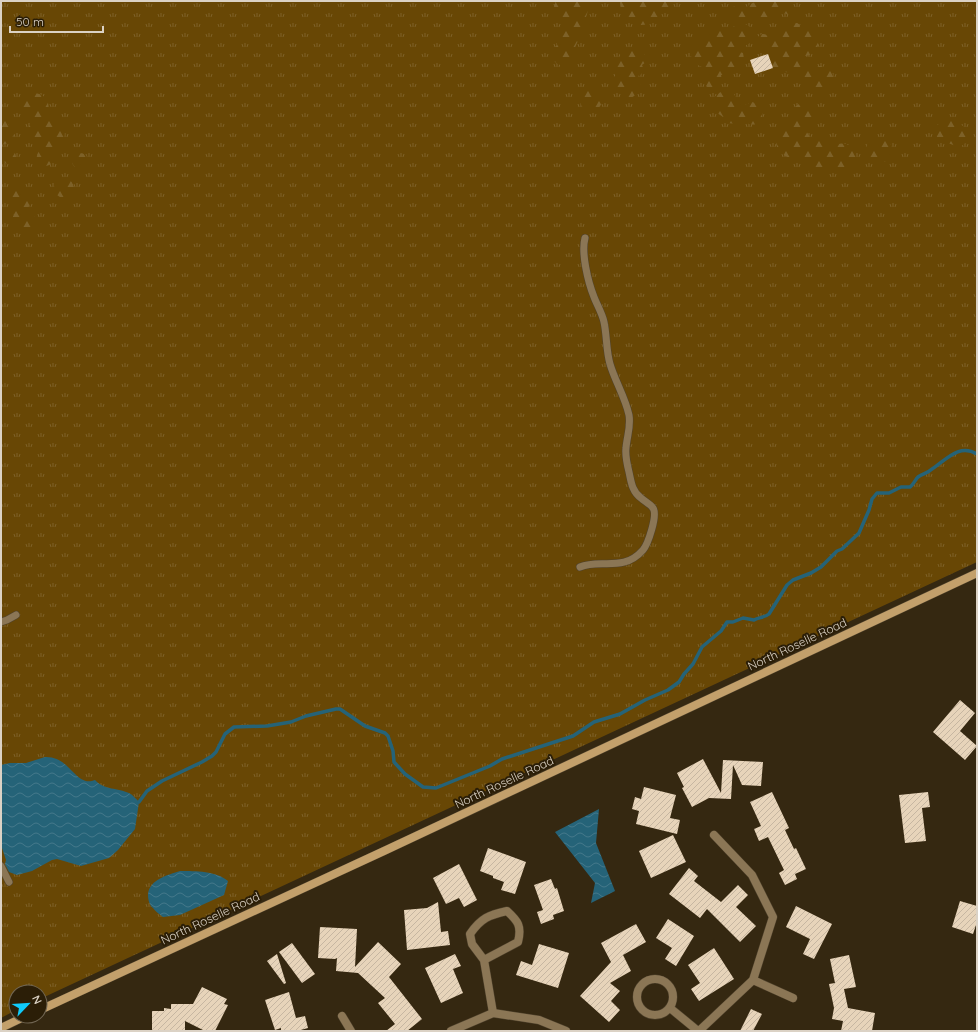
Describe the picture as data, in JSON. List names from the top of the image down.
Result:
{
  "streets": {
    "main road": ["North Roselle Road"]
  },
  "scale_bar": "50 m",
  "north": "top right"
}
